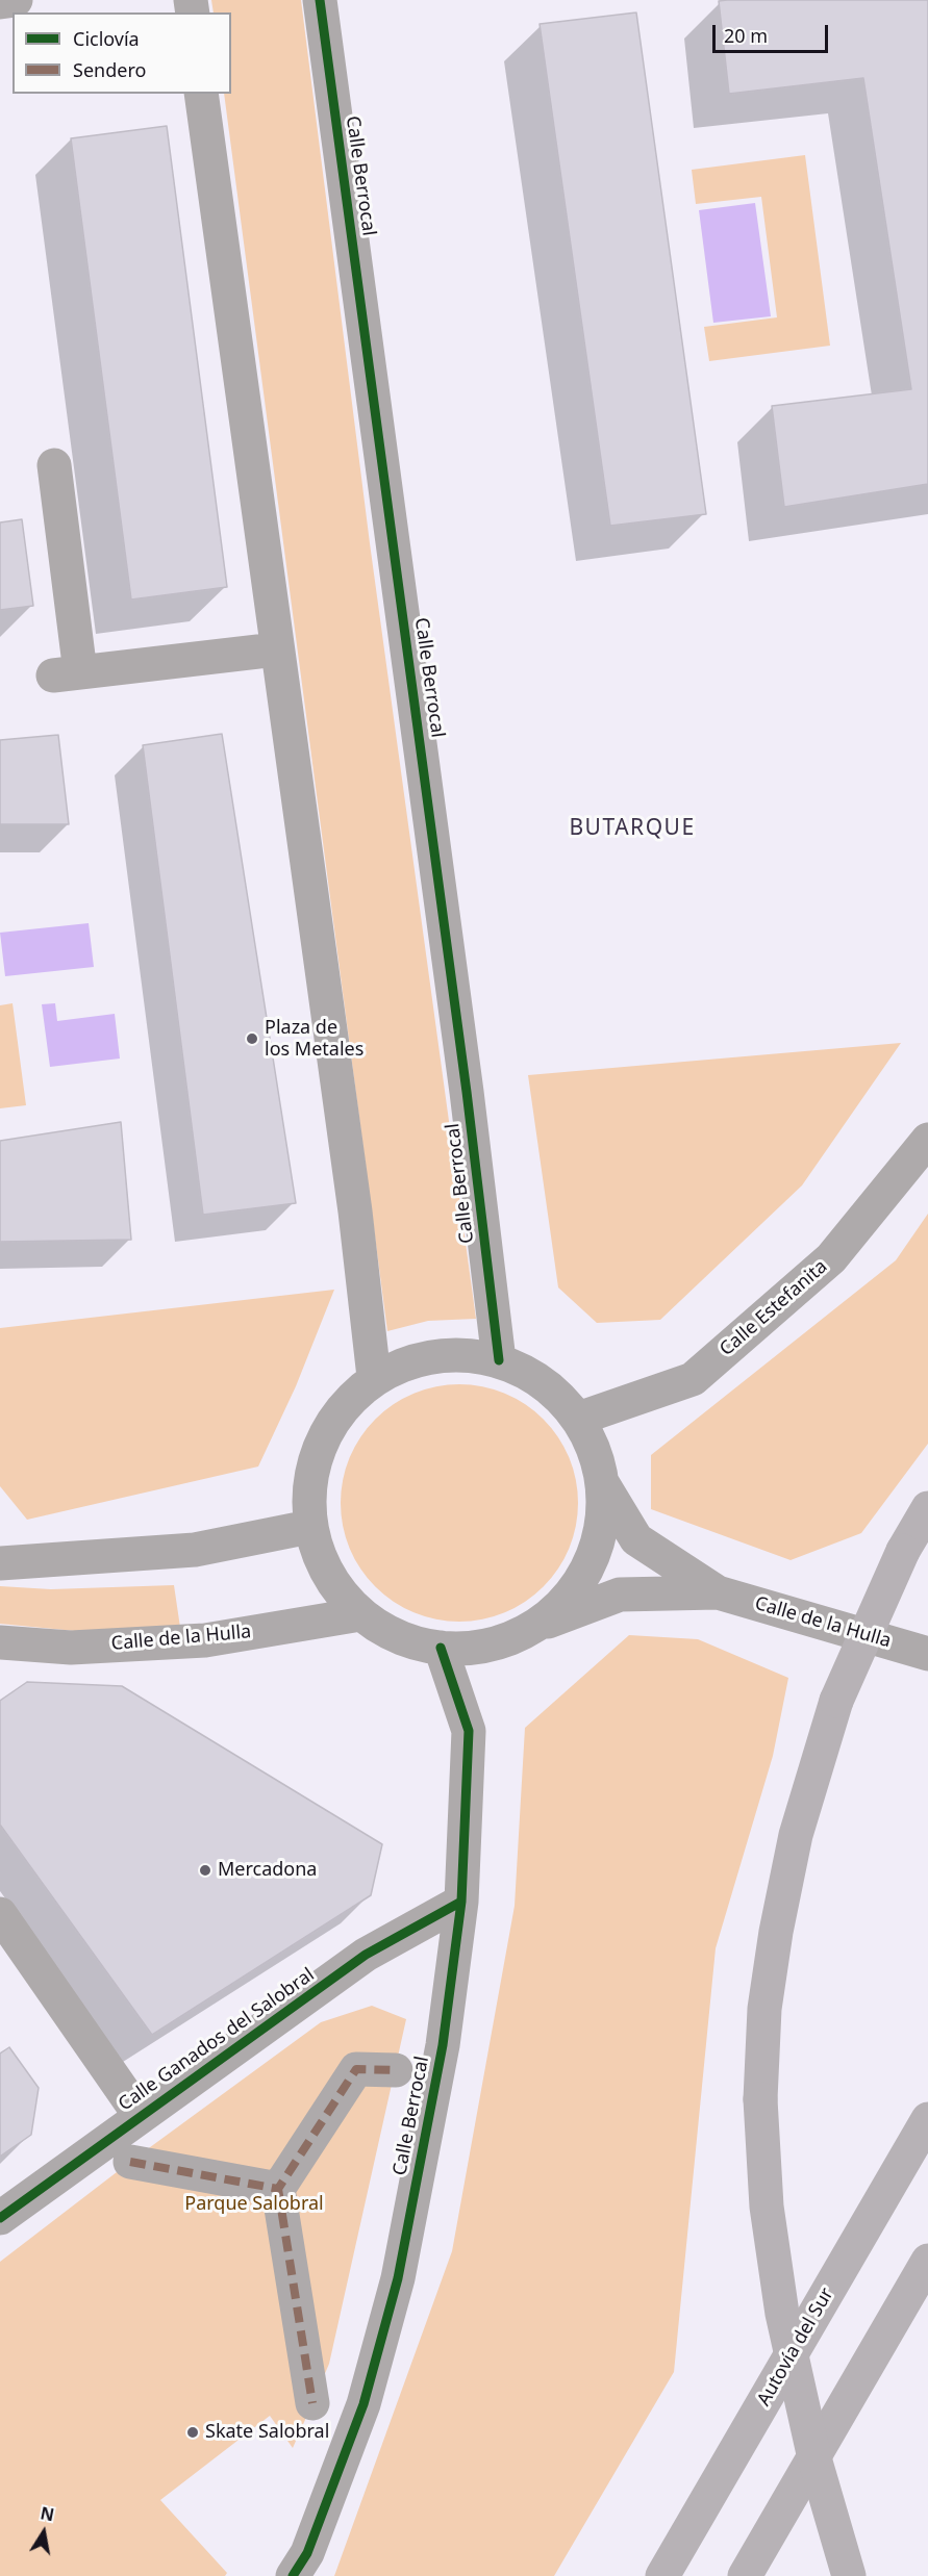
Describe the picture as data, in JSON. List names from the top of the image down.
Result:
{
  "streets": {
    "highway": ["Autovía del Sur"],
    "street": [
      "Calle Berrocal",
      "Calle Estefanita",
      "Calle de la Hulla",
      "Calle Ganados del Salobral"
    ]
  },
  "crossings": [
    ["Calle Berrocal", "Calle Ganados del Salobral"]
  ],
  "districts": ["BUTARQUE"],
  "parks": ["Parque Salobral"],
  "places": ["Plaza de los Metales", "Mercadona", "Skate Salobral"],
  "legend": ["Ciclovía", "Sendero"],
  "scale_bar": "20 m",
  "north": "top"
}
